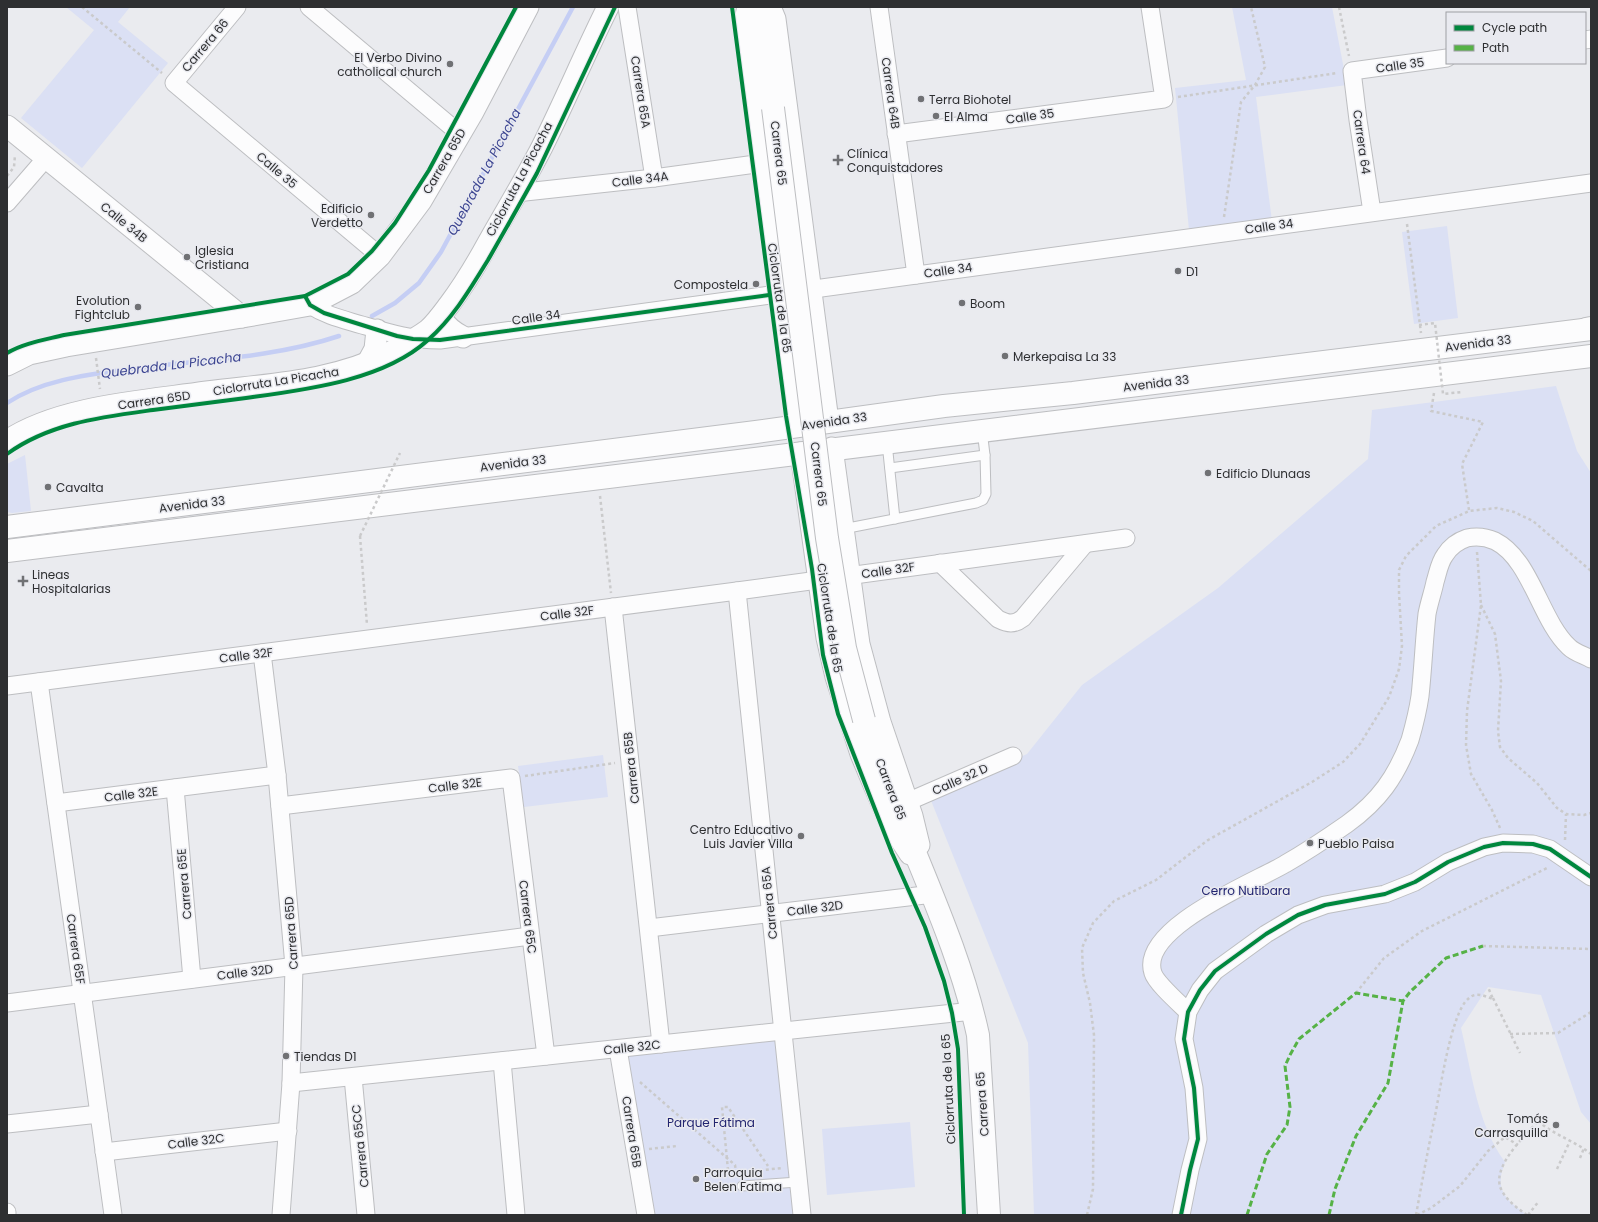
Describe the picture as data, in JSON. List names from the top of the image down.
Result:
{
  "streets": {
    "main road": ["Carrera 65", "Avenida 33"],
    "street": [
      "Carrera 66",
      "Calle 35",
      "Carrera 65A",
      "Carrera 64B",
      "Carrera 64",
      "Carrera 65D",
      "Calle 34A",
      "Calle 34B",
      "Calle 34",
      "Calle 32F",
      "Carrera 65B",
      "Calle 32 D",
      "Calle 32E",
      "Carrera 65E",
      "Calle 32D",
      "Carrera 65C",
      "Carrera 65F",
      "Calle 32C",
      "Carrera 65CC"
    ],
    "cycle path": ["Ciclorruta La Picacha", "Ciclorruta de la 65"]
  },
  "crossings": [
    ["Carrera 66", "Calle 35"],
    ["Calle 35", "Carrera 64B"],
    ["Calle 35", "Carrera 64"],
    ["Calle 35", "Carrera 65D"],
    ["Carrera 65A", "Calle 34A"],
    ["Carrera 65A", "Calle 32F"],
    ["Carrera 65A", "Calle 32D"],
    ["Carrera 65A", "Calle 32C"],
    ["Carrera 64B", "Calle 34"],
    ["Carrera 64", "Calle 34"],
    ["Carrera 65", "Calle 34A"],
    ["Carrera 65", "Calle 34"],
    ["Carrera 65", "Avenida 33"],
    ["Carrera 65", "Calle 32F"],
    ["Carrera 65", "Calle 32 D"],
    ["Carrera 65", "Calle 32D"],
    ["Carrera 65", "Calle 32C"],
    ["Carrera 65D", "Calle 34A"],
    ["Carrera 65D", "Calle 34B"],
    ["Carrera 65D", "Calle 34"],
    ["Carrera 65D", "Calle 32F"],
    ["Carrera 65D", "Calle 32E"],
    ["Carrera 65D", "Calle 32D"],
    ["Carrera 65D", "Calle 32C"],
    ["Calle 32F", "Carrera 65B"],
    ["Calle 32F", "Carrera 65F"],
    ["Carrera 65B", "Calle 32D"],
    ["Carrera 65B", "Calle 32C"],
    ["Calle 32E", "Carrera 65E"],
    ["Calle 32E", "Carrera 65C"],
    ["Calle 32E", "Carrera 65F"],
    ["Carrera 65E", "Calle 32D"],
    ["Calle 32D", "Carrera 65C"],
    ["Calle 32D", "Carrera 65F"],
    ["Carrera 65C", "Calle 32C"],
    ["Carrera 65F", "Calle 32C"],
    ["Calle 32C", "Carrera 65CC"]
  ],
  "water": ["Quebrada La Picacha"],
  "parks": ["Cerro Nutibara", "Parque Fátima"],
  "places": {
    "other": [
      "El Verbo Divino catholical church",
      "Terra Biohotel",
      "El Alma",
      "Edificio Verdetto",
      "Iglesia Cristiana",
      "D1",
      "Compostela",
      "Boom",
      "Evolution Fightclub",
      "Merkepaisa La 33",
      "Edificio Dlunaas",
      "Cavalta",
      "Centro Educativo Luis Javier Villa",
      "Pueblo Paisa",
      "Tiendas D1",
      "Tomás Carrasquilla",
      "Parroquia Belen Fatima"
    ],
    "health": ["Clínica Conquistadores", "Lineas Hospitalarias"]
  },
  "legend": ["Cycle path", "Path"]
}
